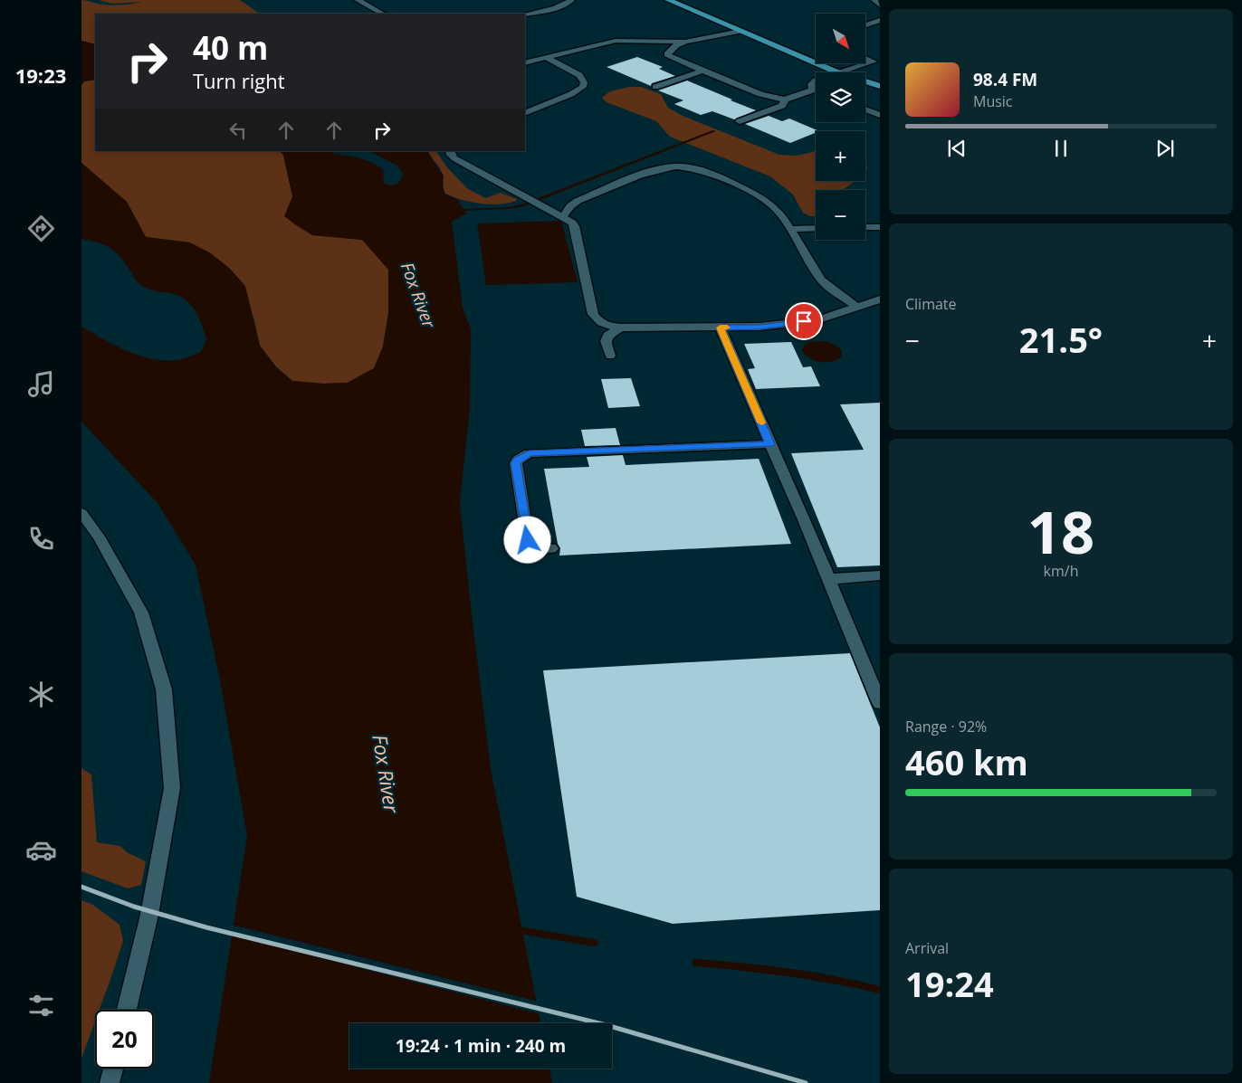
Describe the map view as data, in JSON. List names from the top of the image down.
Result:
{
  "water": ["Fox River"],
  "north": "bottom right",
  "page": {
    "tabs": "19:23",
    "map_buttons": ["+", "−"],
    "turn": ["40 m", "Turn right"],
    "song": ["98.4 FM", "Music"],
    "tile": [
      "Climate",
      ["18", "km/h"],
      ["Range · 92%", "460 km"],
      ["Arrival", "19:24"]
    ],
    "heat": ["−", "21.5°", "+"],
    "limit": "20",
    "trip": "19:24 · 1 min · 240 m"
  }
}
